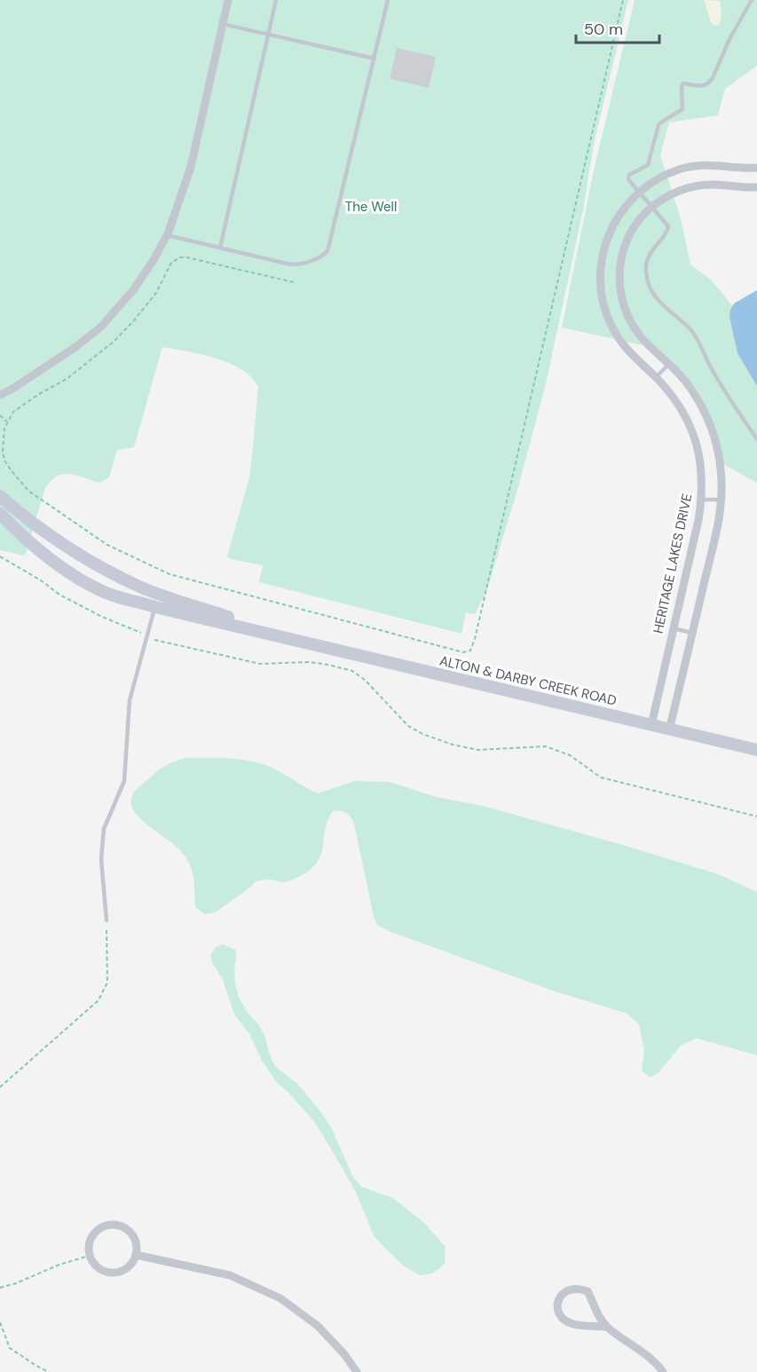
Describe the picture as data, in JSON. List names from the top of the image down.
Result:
{
  "streets": {
    "main road": ["ALTON & DARBY CREEK ROAD"],
    "street": ["HERITAGE LAKES DRIVE"]
  },
  "crossings": [
    ["HERITAGE LAKES DRIVE", "ALTON & DARBY CREEK ROAD"]
  ],
  "parks": ["The Well"],
  "scale_bar": "50 m"
}
